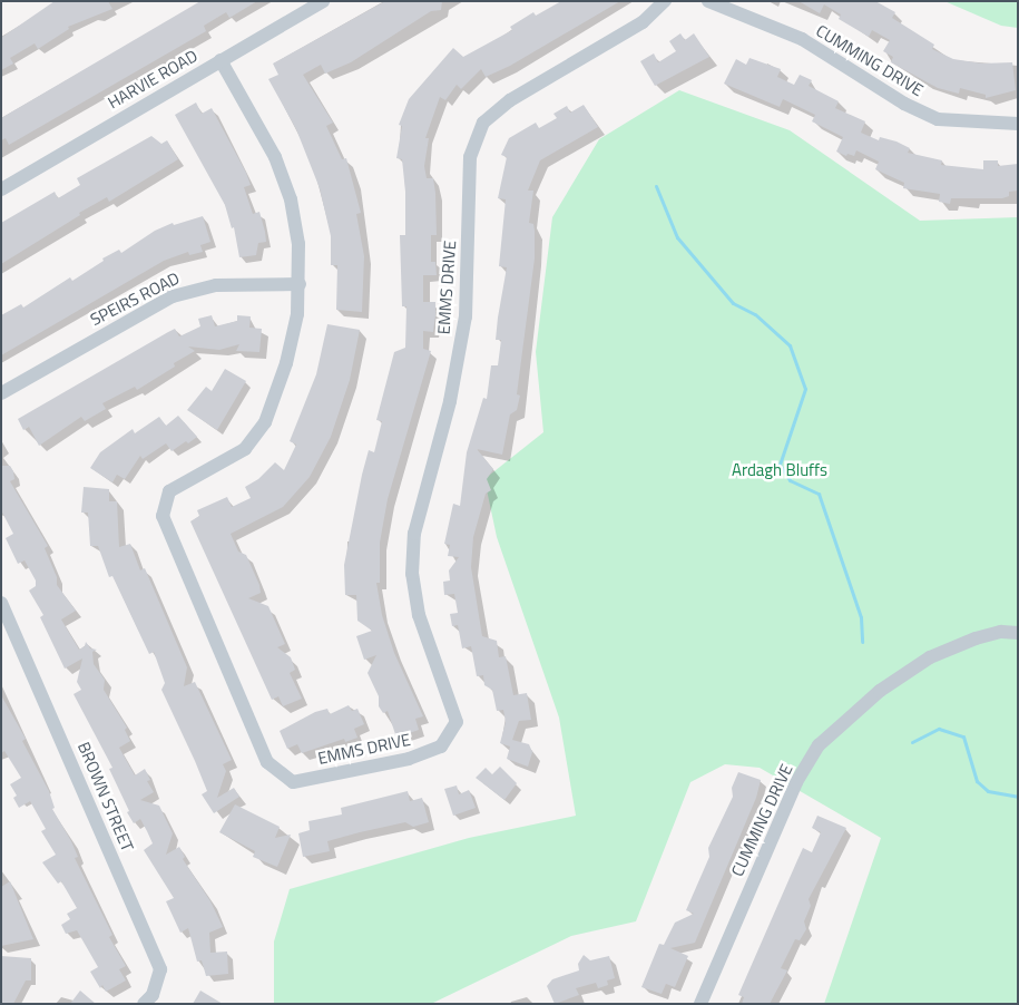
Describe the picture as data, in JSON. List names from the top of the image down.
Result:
{
  "streets": {
    "street": [
      "CUMMING DRIVE",
      "HARVIE ROAD",
      "EMMS DRIVE",
      "SPEIRS ROAD",
      "BROWN STREET"
    ]
  },
  "crossings": [
    ["HARVIE ROAD", "EMMS DRIVE"],
    ["EMMS DRIVE", "SPEIRS ROAD"]
  ],
  "parks": ["Ardagh Bluffs"]
}
